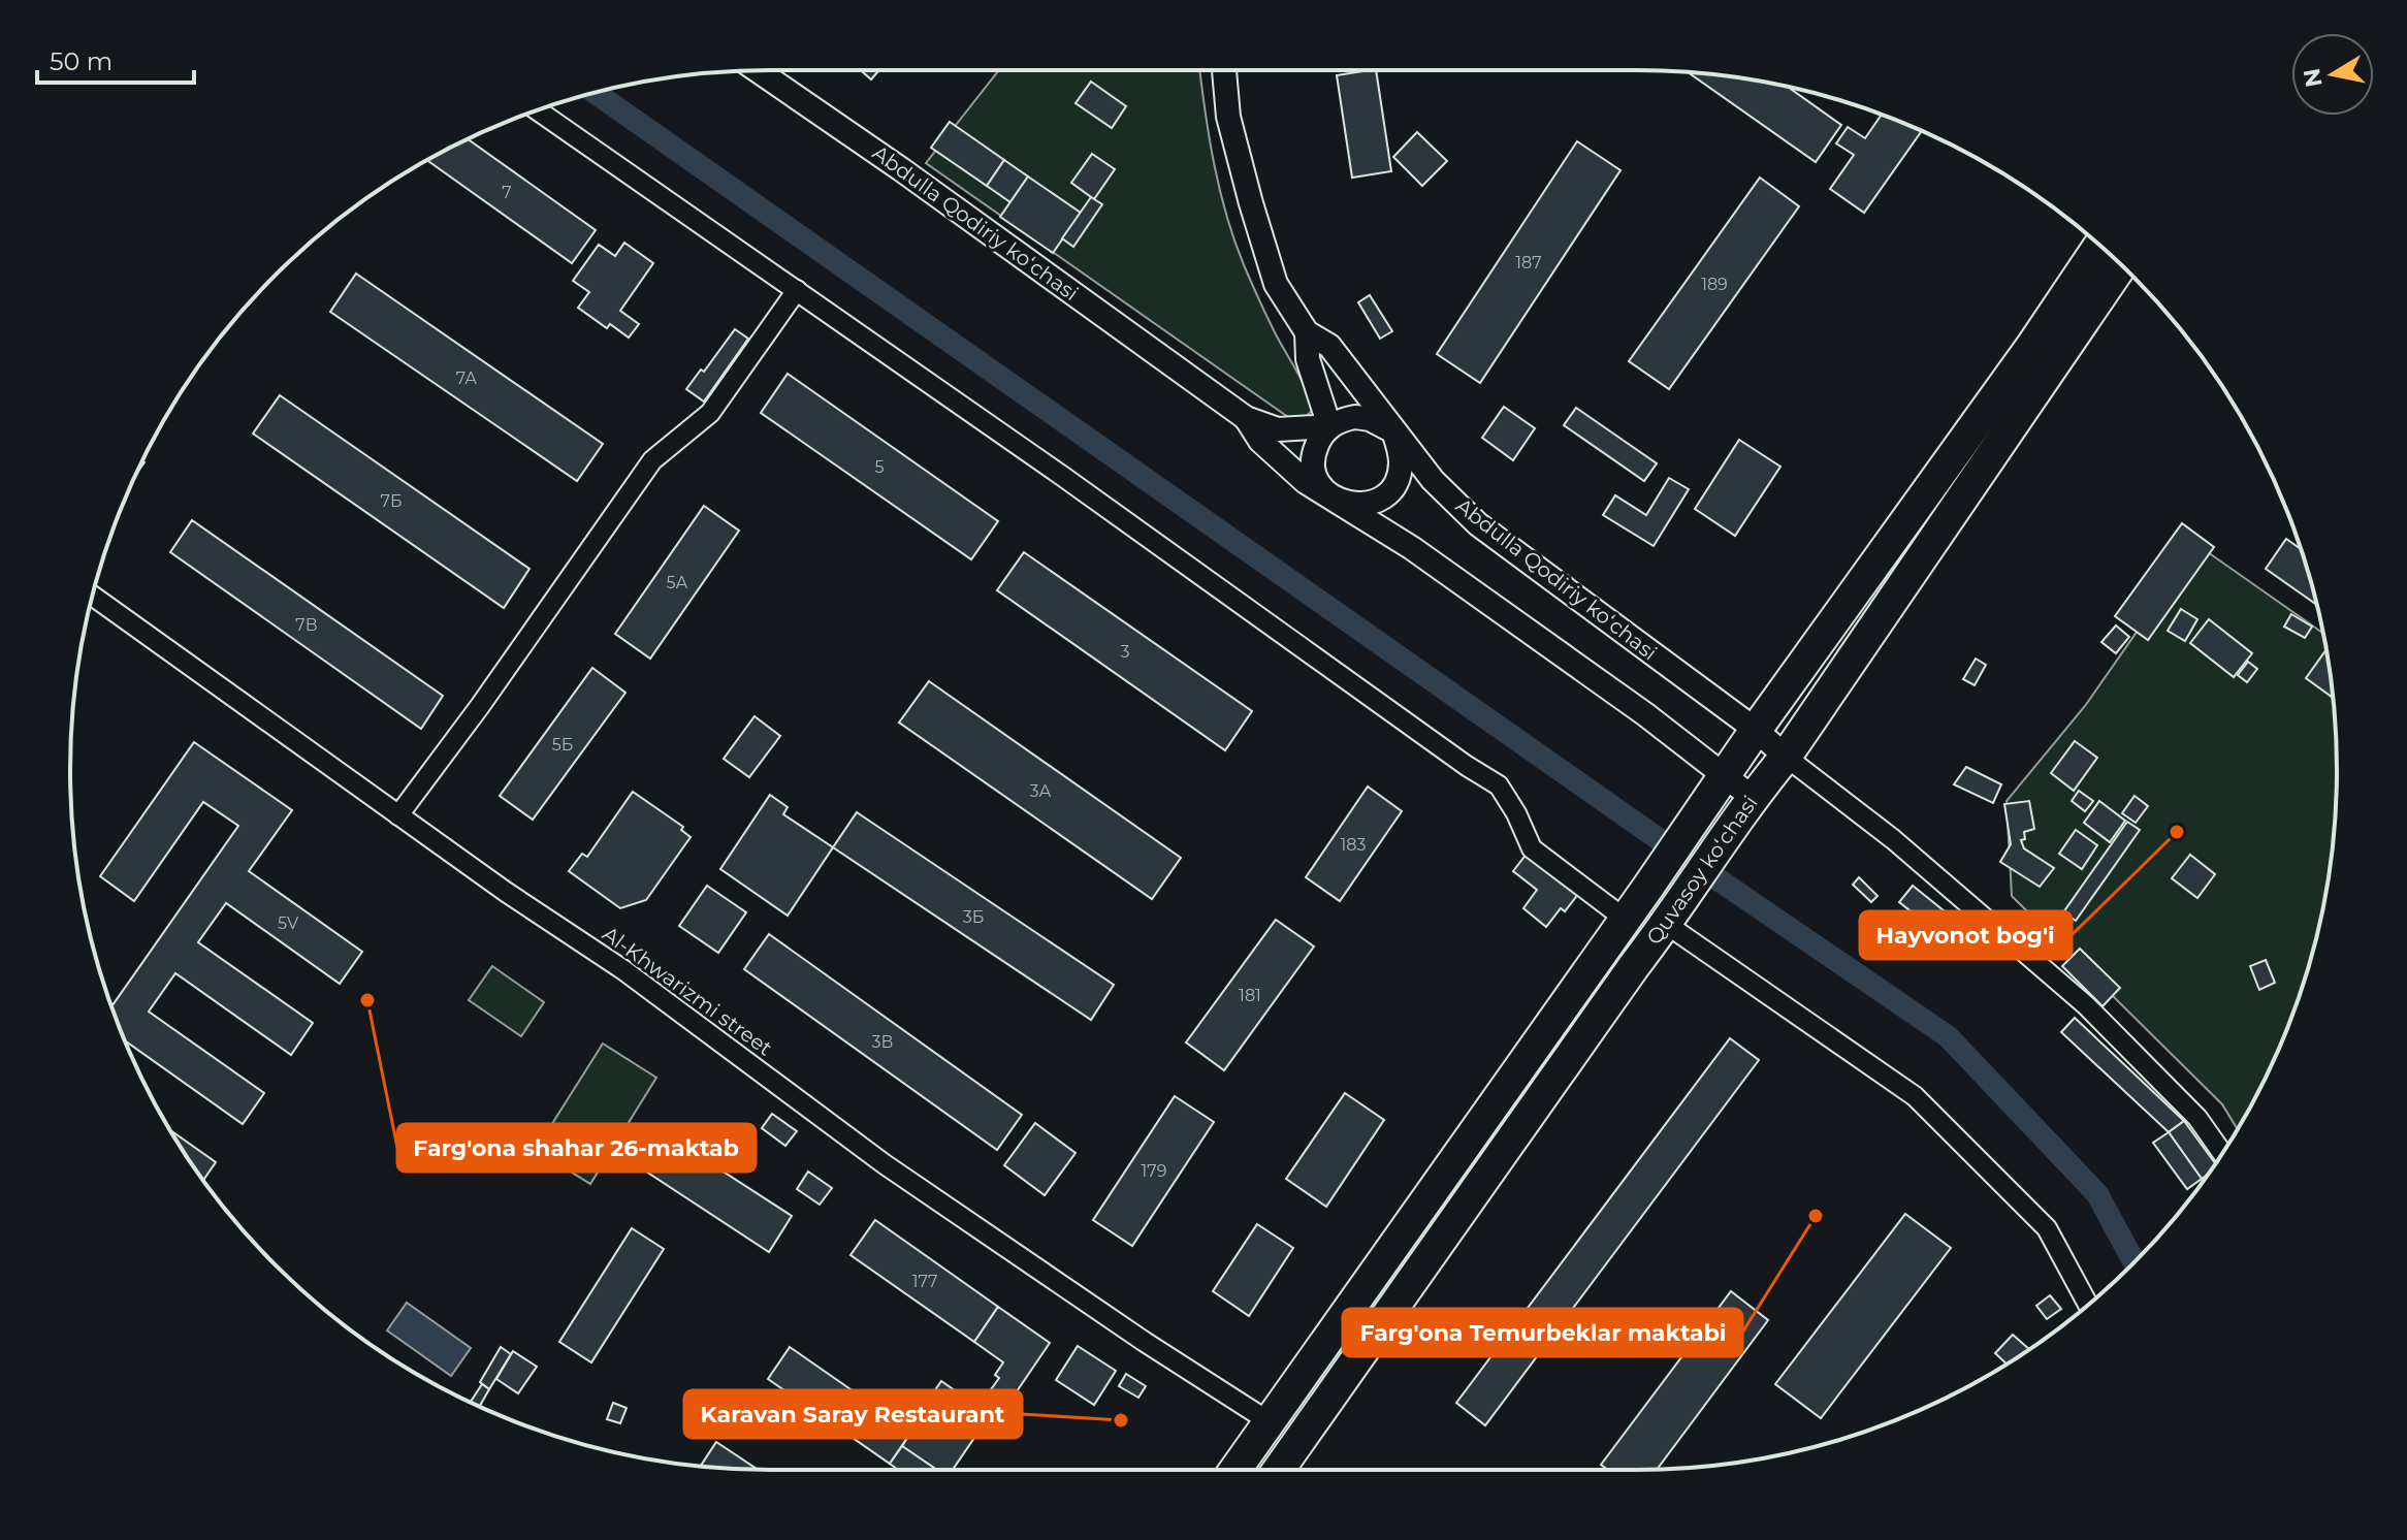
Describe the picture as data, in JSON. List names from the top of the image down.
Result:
{
  "streets": {
    "main road": ["Quvasoy koʻchasi"],
    "street": ["Abdulla Qodiriy koʻchasi", "Al-Khwarizmi street"]
  },
  "crossings": [
    ["Abdulla Qodiriy koʻchasi", "Quvasoy koʻchasi"],
    ["Quvasoy koʻchasi", "Al-Khwarizmi street"]
  ],
  "places": [
    "Hayvonot bog'i",
    "Farg'ona shahar 26-maktab",
    "Farg'ona Temurbeklar maktabi",
    "Karavan Saray Restaurant"
  ],
  "house_numbers": [
    "7",
    "187",
    "189",
    "7А",
    "5",
    "7Б",
    "5А",
    "7В",
    "3",
    "5Б",
    "3А",
    "183",
    "3Б",
    "5V",
    "181",
    "3В",
    "179",
    "177"
  ],
  "scale_bar": "50 m",
  "north": "left"
}
